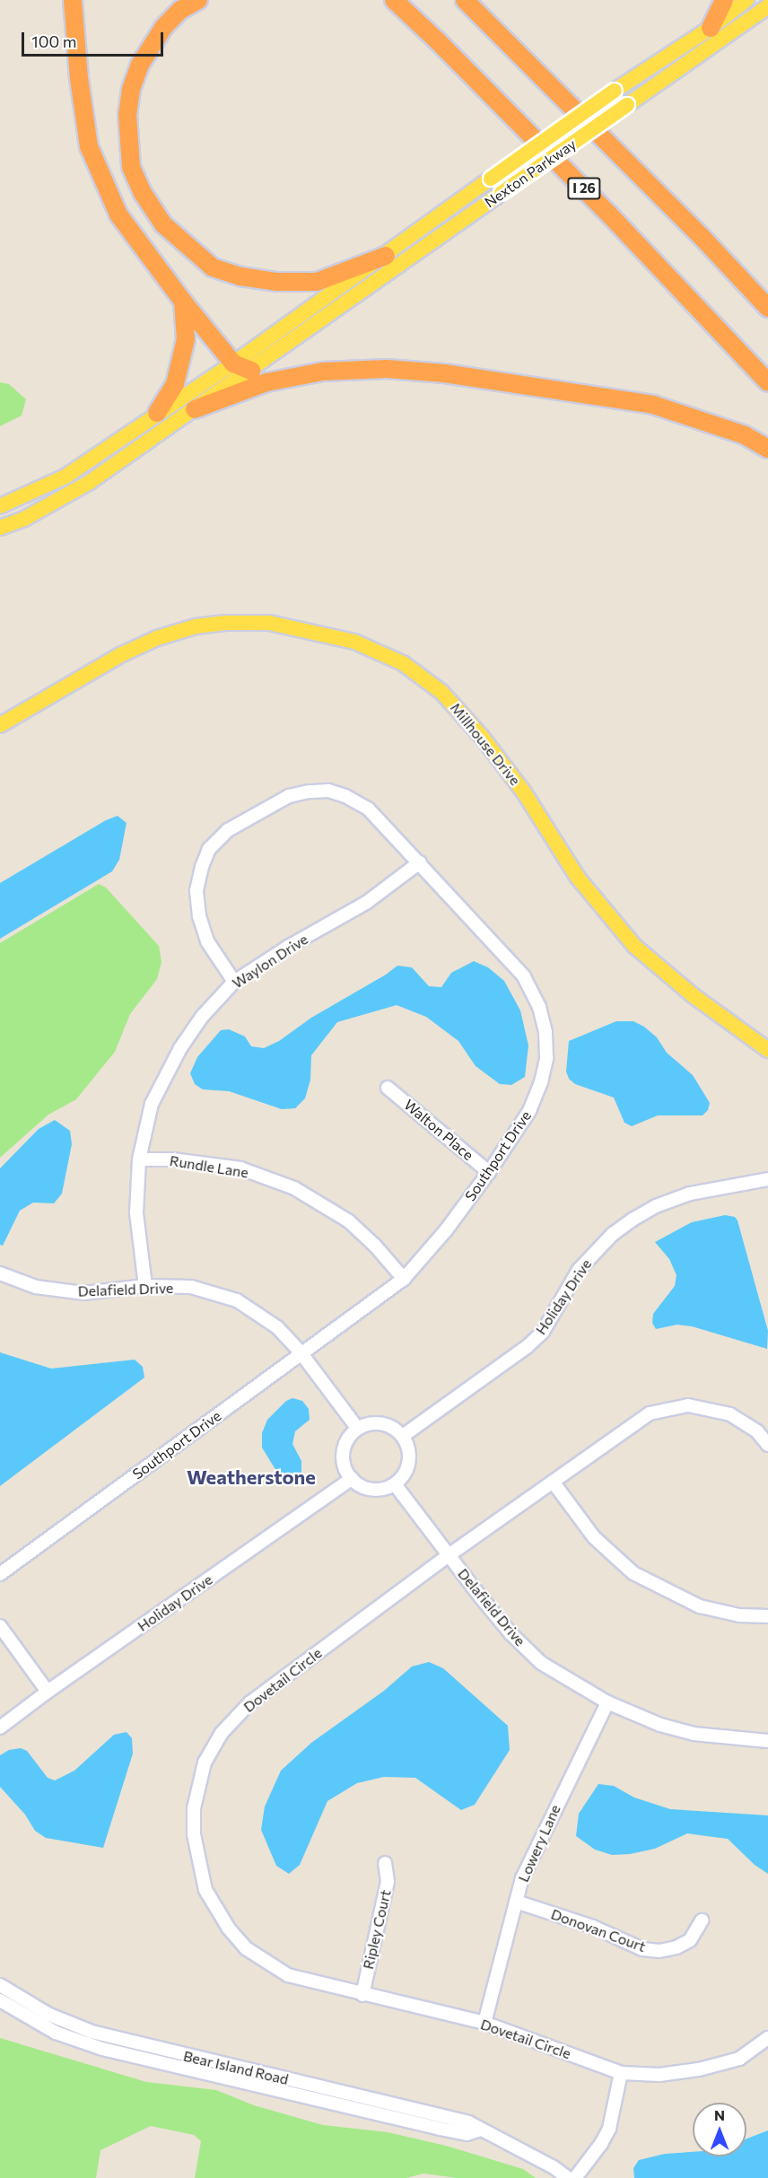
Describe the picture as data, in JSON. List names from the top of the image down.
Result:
{
  "streets": {
    "highway": ["I 26"],
    "main road": ["Nexton Parkway", "Millhouse Drive"],
    "street": [
      "Waylon Drive",
      "Walton Place",
      "Southport Drive",
      "Rundle Lane",
      "Delafield Drive",
      "Holiday Drive",
      "Dovetail Circle",
      "Lowery Lane",
      "Ripley Court",
      "Donovan Court",
      "Bear Island Road"
    ]
  },
  "crossings": [
    ["Waylon Drive", "Southport Drive"],
    ["Waylon Drive", "Rundle Lane"],
    ["Waylon Drive", "Delafield Drive"],
    ["Walton Place", "Southport Drive"],
    ["Southport Drive", "Rundle Lane"],
    ["Southport Drive", "Delafield Drive"],
    ["Delafield Drive", "Holiday Drive"],
    ["Delafield Drive", "Dovetail Circle"],
    ["Delafield Drive", "Lowery Lane"],
    ["Dovetail Circle", "Lowery Lane"],
    ["Dovetail Circle", "Ripley Court"],
    ["Lowery Lane", "Donovan Court"]
  ],
  "districts": ["Weatherstone"],
  "scale_bar": "100 m",
  "north": "top"
}
